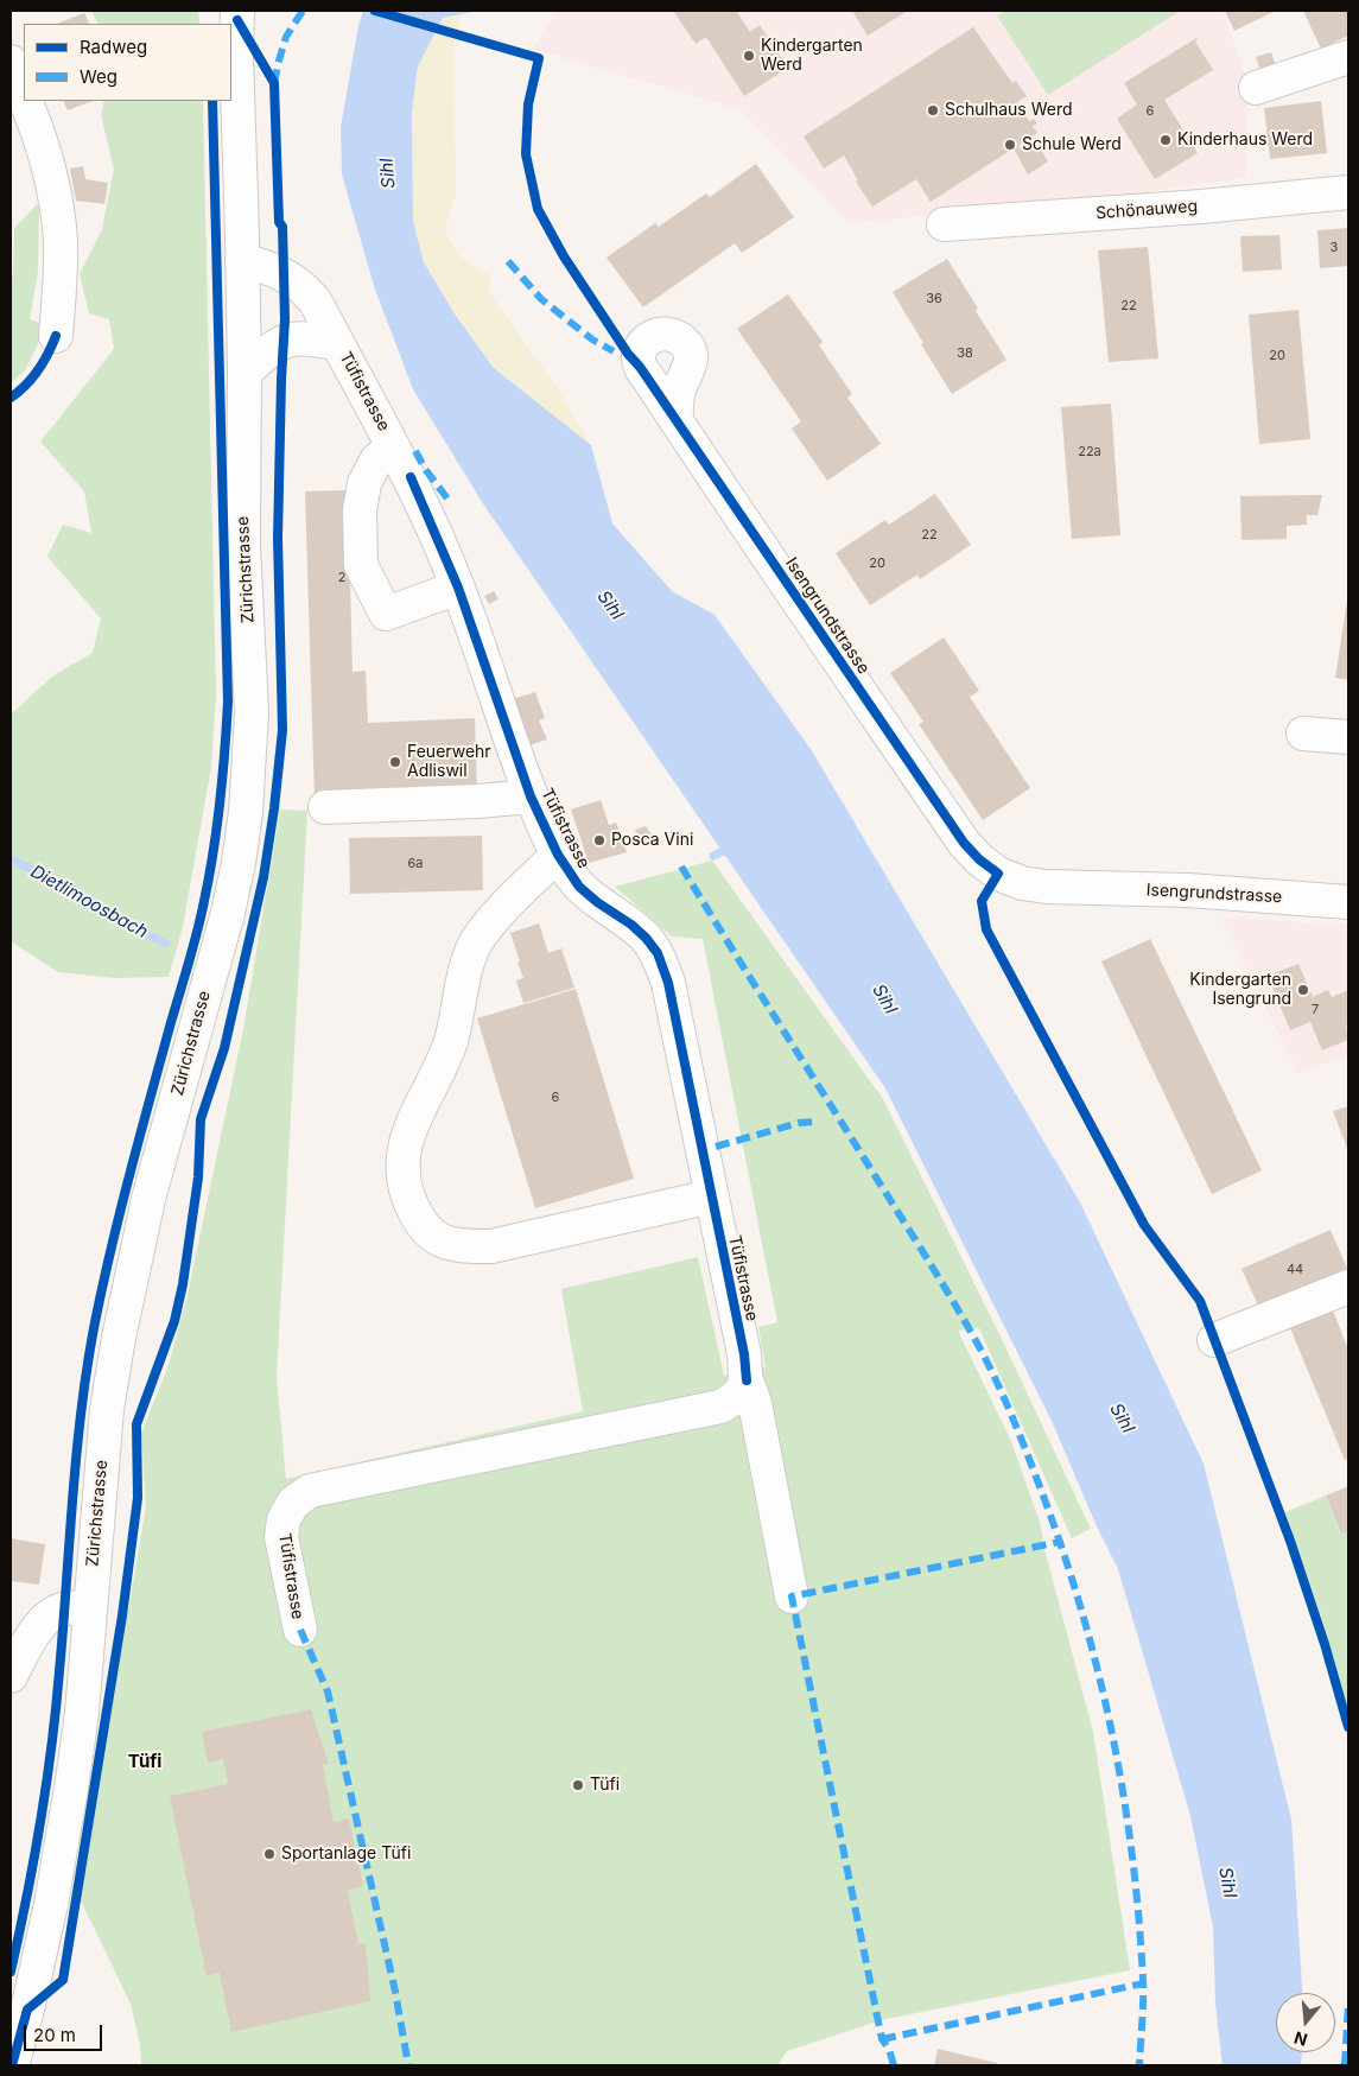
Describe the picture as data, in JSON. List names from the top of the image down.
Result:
{
  "streets": {
    "street": [
      "Schönauweg",
      "Tüfistrasse",
      "Zürichstrasse",
      "Isengrundstrasse"
    ]
  },
  "crossings": [
    ["Tüfistrasse", "Zürichstrasse"]
  ],
  "districts": ["Tüfi"],
  "water": ["Sihl", "Dietlimoosbach"],
  "places": [
    "Kindergarten Werd",
    "Schulhaus Werd",
    "Kinderhaus Werd",
    "Schule Werd",
    "Feuerwehr Adliswil",
    "Posca Vini",
    "Kindergarten Isengrund",
    "Tüfi",
    "Sportanlage Tüfi"
  ],
  "house_numbers": [
    "6",
    "3",
    "36",
    "22",
    "38",
    "20",
    "22a",
    "22",
    "20",
    "2",
    "6a",
    "7",
    "6",
    "44"
  ],
  "legend": ["Radweg", "Weg"],
  "scale_bar": "20 m",
  "north": "bottom"
}
